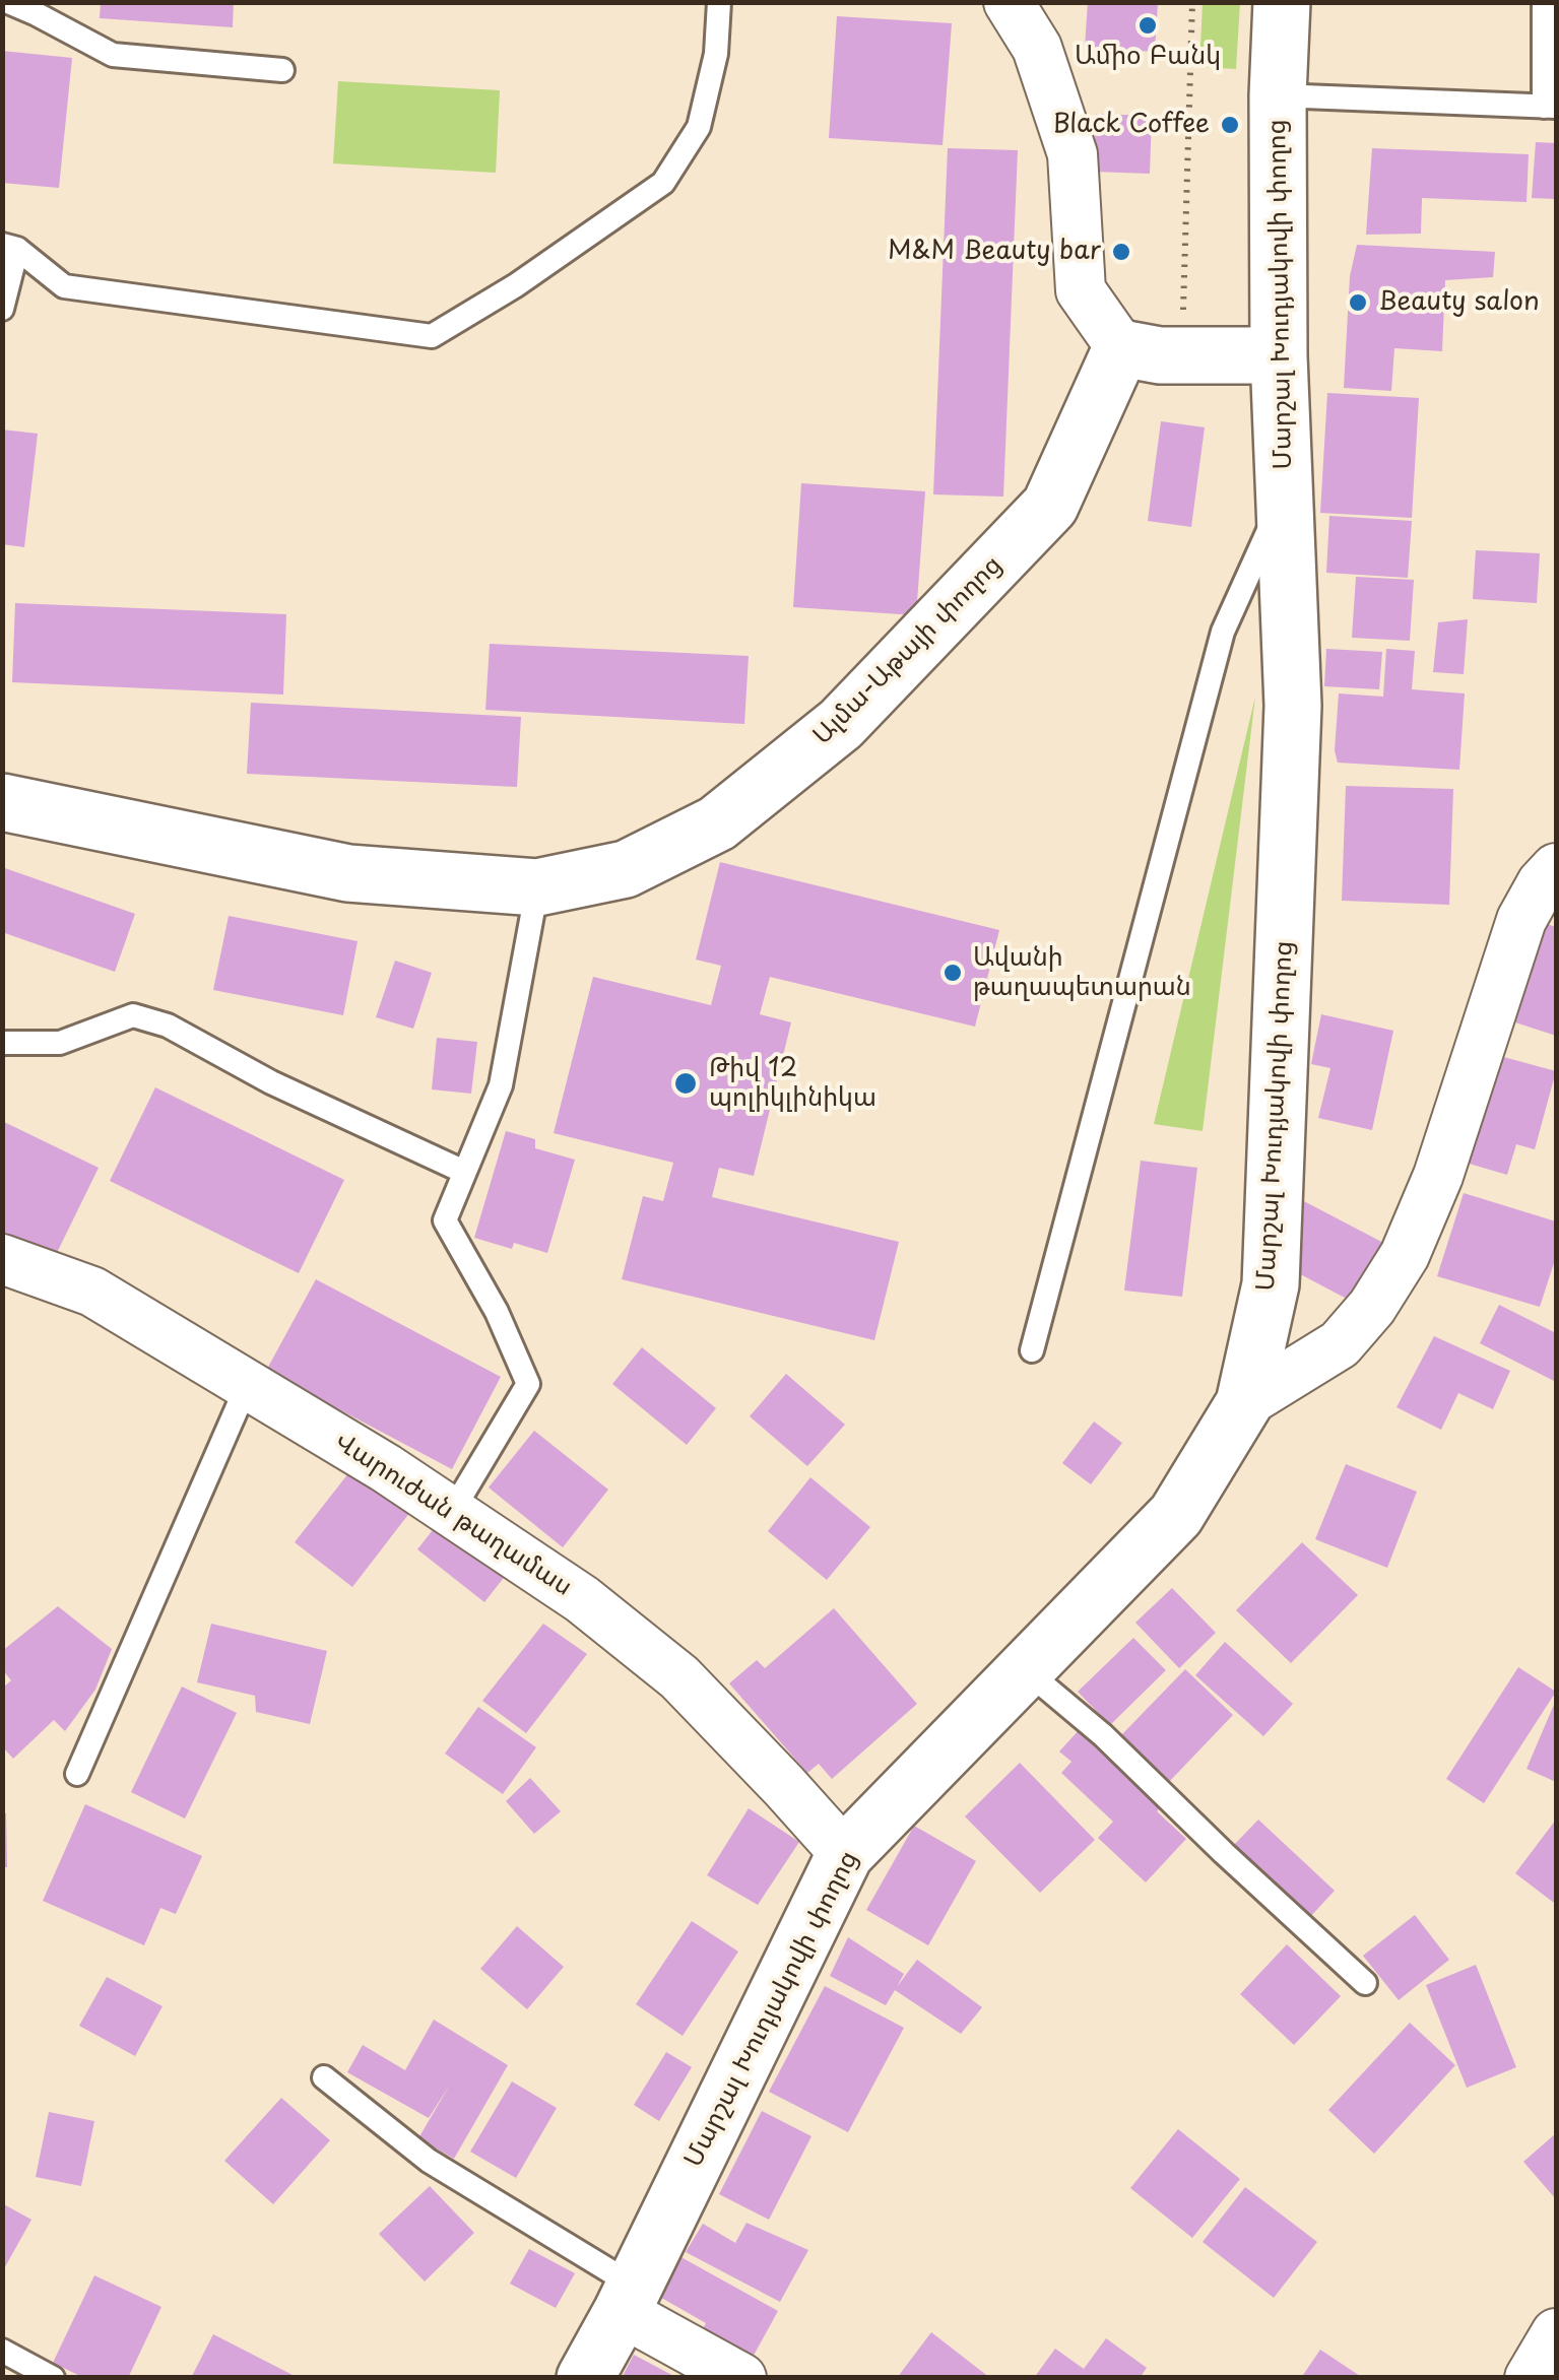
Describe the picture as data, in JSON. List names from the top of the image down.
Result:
{
  "streets": {
    "street": ["Մարշալ Խուդյակովի փողոց", "Ալմա-Աթայի փողոց", "Վարուժան թաղամաս"]
  },
  "crossings": [
    ["Մարշալ Խուդյակովի փողոց", "Վարուժան թաղամաս"]
  ],
  "places": [
    "Ամիօ Բանկ",
    "Black Coffee",
    "M&M Beauty bar",
    "Beauty salon",
    "Ավանի թաղապետարան",
    "Թիվ 12 պոլիկլինիկա"
  ]
}
